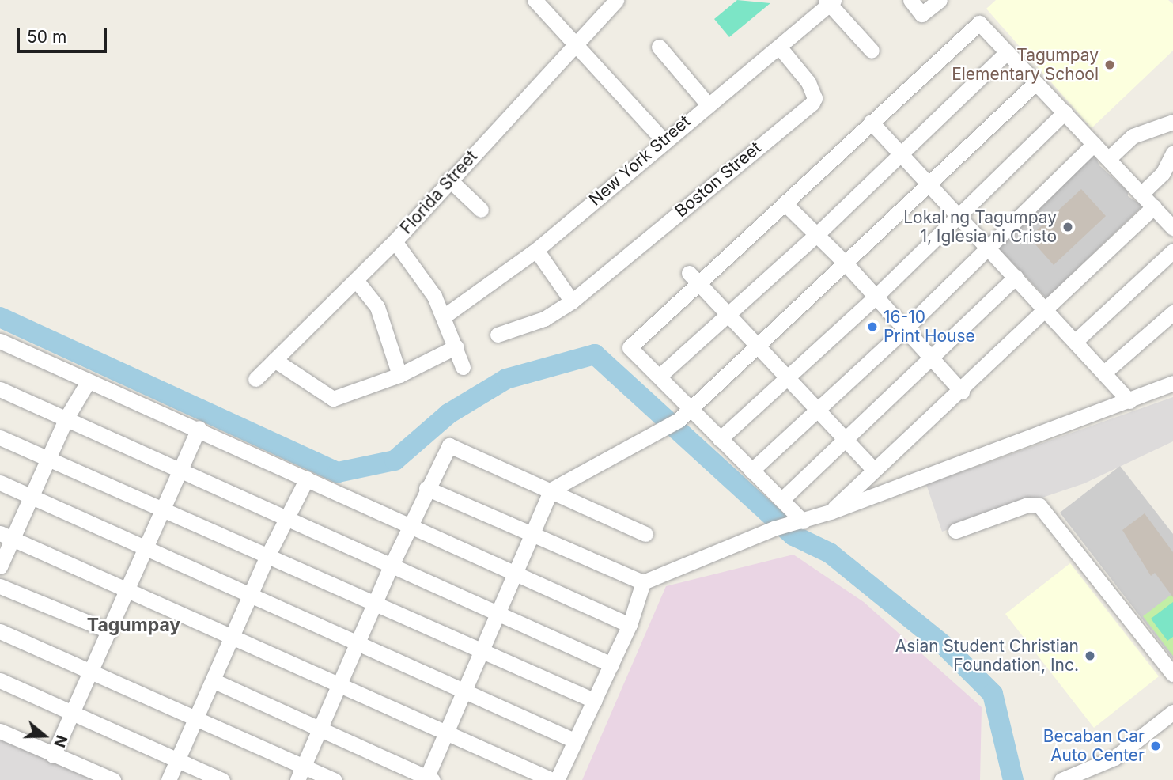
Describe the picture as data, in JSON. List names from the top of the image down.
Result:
{
  "streets": {
    "street": ["New York Street", "Boston Street", "Florida Street"]
  },
  "crossings": [
    ["New York Street", "Boston Street"]
  ],
  "districts": ["Tagumpay"],
  "places": [
    "Tagumpay Elementary School",
    "Lokal ng Tagumpay 1, Iglesia ni Cristo",
    "16-10 Print House",
    "Asian Student Christian Foundation, Inc.",
    "Becaban Car Auto Center"
  ],
  "scale_bar": "50 m",
  "north": "right"
}
